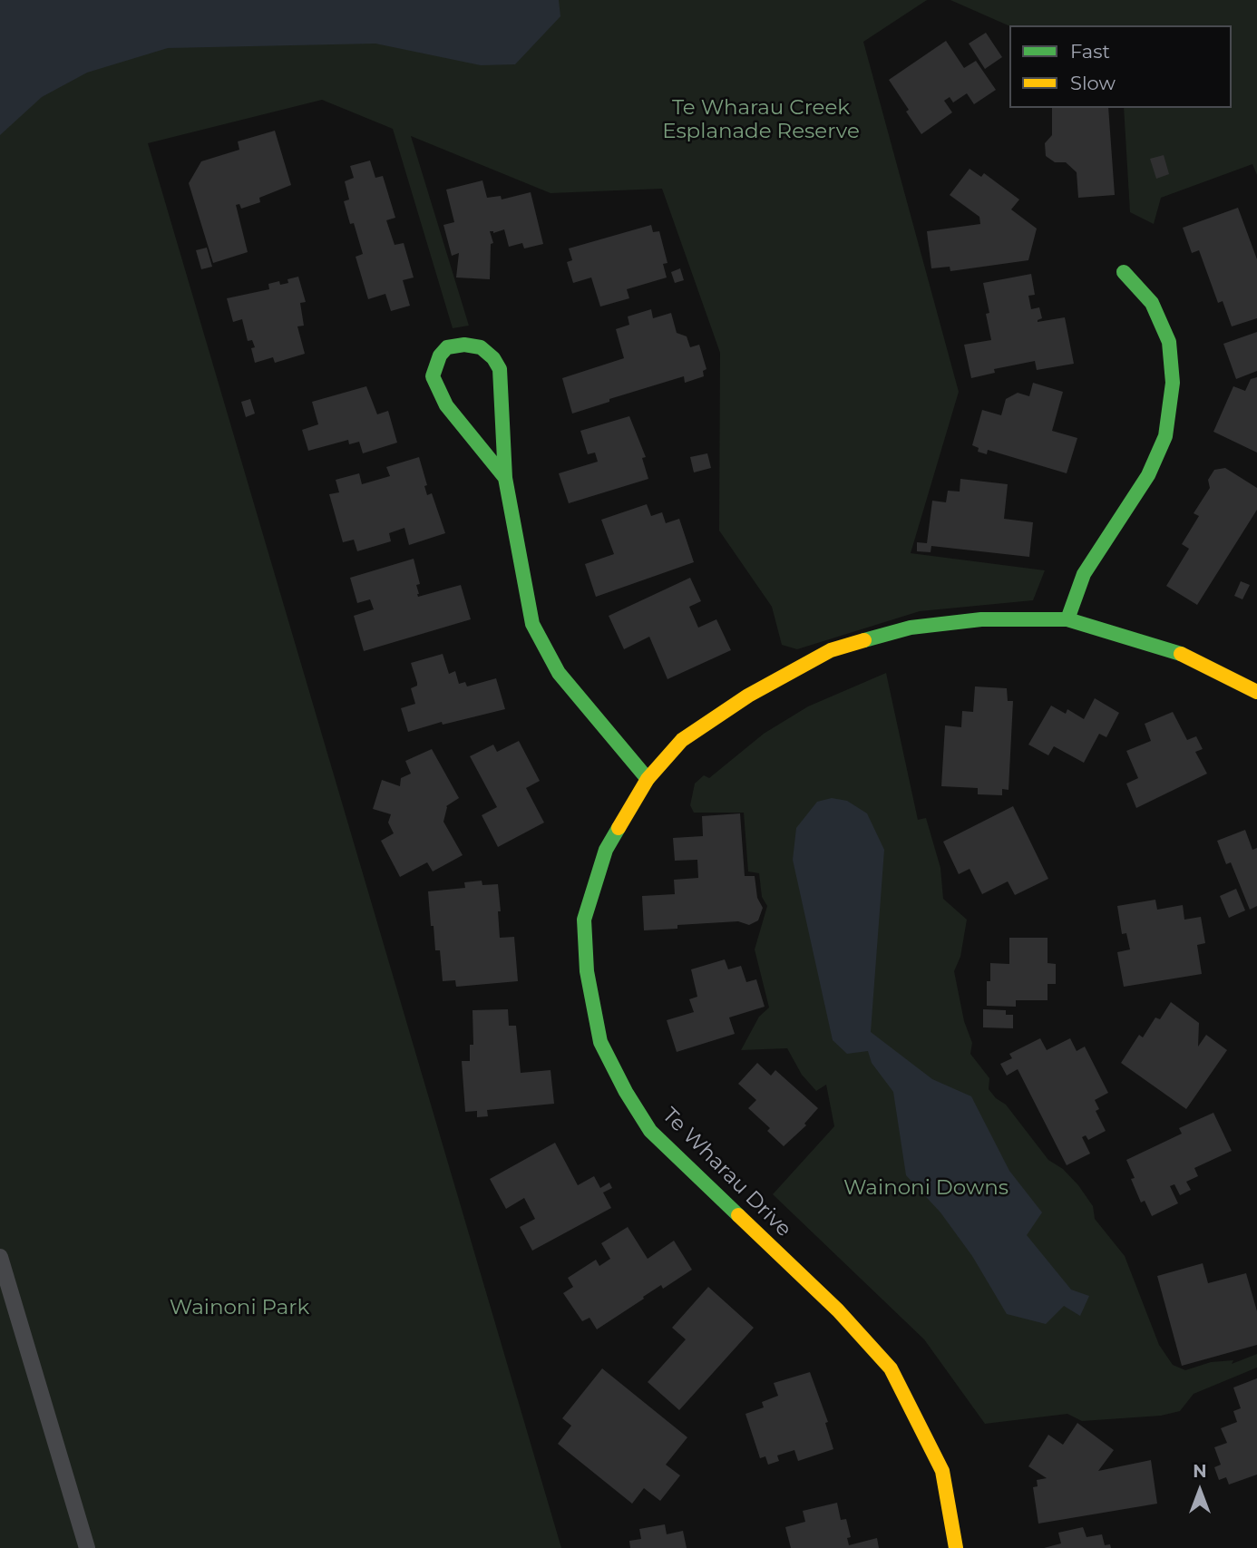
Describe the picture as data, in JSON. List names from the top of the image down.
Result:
{
  "streets": {
    "street": ["Te Wharau Drive"]
  },
  "parks": ["Te Wharau Creek Esplanade Reserve", "Wainoni Downs", "Wainoni Park"],
  "legend": ["Fast", "Slow"],
  "north": "top"
}
